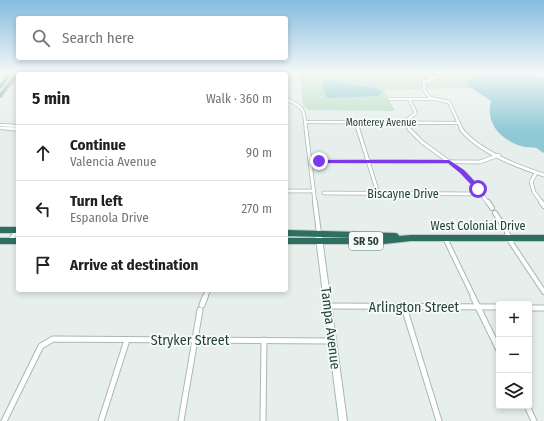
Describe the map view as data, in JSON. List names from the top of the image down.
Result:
{
  "streets": {
    "highway": ["West Colonial Drive", "SR 50"],
    "street": [
      "Monterey Avenue",
      "Biscayne Drive",
      "Arlington Street",
      "Tampa Avenue",
      "Stryker Street"
    ]
  },
  "crossings": [
    ["West Colonial Drive", "Tampa Avenue"],
    ["Arlington Street", "Tampa Avenue"],
    ["Tampa Avenue", "Stryker Street"]
  ],
  "page": {
    "search": "Search here",
    "heading": ["5 min", "Walk · 360 m"],
    "list": [
      ["Continue", "Valencia Avenue", "90 m"],
      ["Turn left", "Espanola Drive", "270 m"],
      "Arrive at destination"
    ],
    "map_buttons": ["+", "−"]
  }
}
